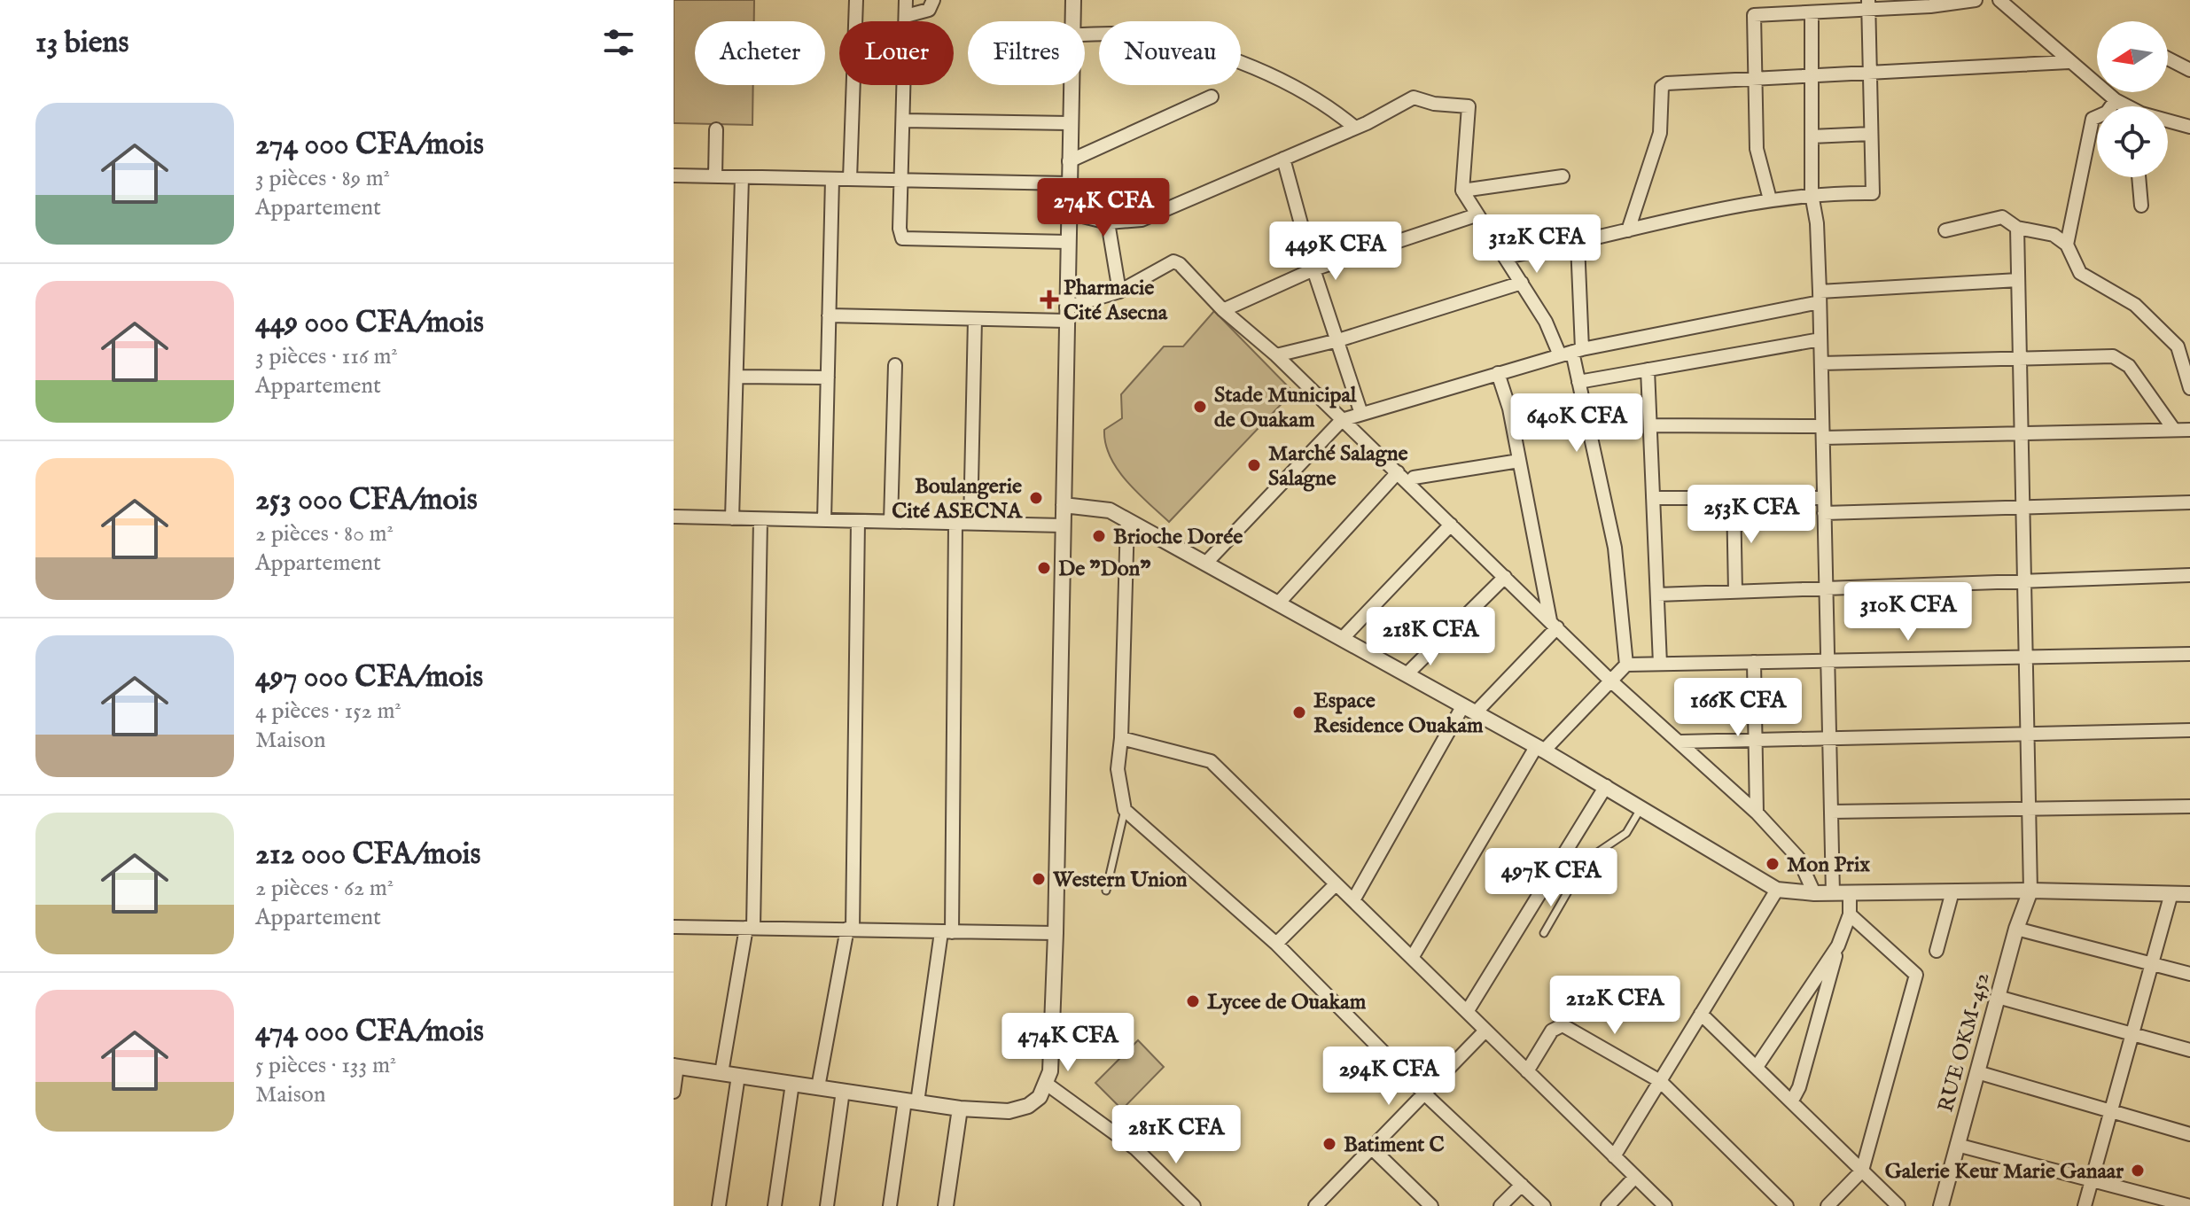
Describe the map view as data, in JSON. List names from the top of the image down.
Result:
{
  "streets": {
    "street": ["RUE OKM-452"]
  },
  "places": {
    "health": ["Pharmacie Cité Asecna"],
    "other": [
      "Stade Municipal de Ouakam",
      "Marché Salagne Salagne",
      "Boulangerie Cité ASECNA",
      "Brioche Dorée",
      "De \"Don\"",
      "Espace Residence Ouakam",
      "Mon Prix",
      "Western Union",
      "Lycee de Ouakam",
      "Batiment C",
      "Galerie Keur Marie Ganaar"
    ]
  },
  "north": "left",
  "page": {
    "heading": "13 biens",
    "chip": [
      "Acheter",
      "Louer",
      "Filtres",
      "Nouveau"
    ],
    "list": [
      {
        "name": "274 000 CFA/mois",
        "note": "3 pièces · 89 m² · Appartement"
      },
      {
        "name": "449 000 CFA/mois",
        "note": "3 pièces · 116 m² · Appartement"
      },
      {
        "name": "253 000 CFA/mois",
        "note": "2 pièces · 80 m² · Appartement"
      },
      {
        "name": "497 000 CFA/mois",
        "note": "4 pièces · 152 m² · Maison"
      },
      {
        "name": "212 000 CFA/mois",
        "note": "2 pièces · 62 m² · Appartement"
      },
      {
        "name": "474 000 CFA/mois",
        "note": "5 pièces · 133 m² · Maison"
      }
    ],
    "price": [
      "274K CFA",
      "312K CFA",
      "449K CFA",
      "640K CFA",
      "253K CFA",
      "310K CFA",
      "218K CFA",
      "166K CFA",
      "497K CFA",
      "212K CFA",
      "474K CFA",
      "294K CFA",
      "281K CFA"
    ]
  }
}
